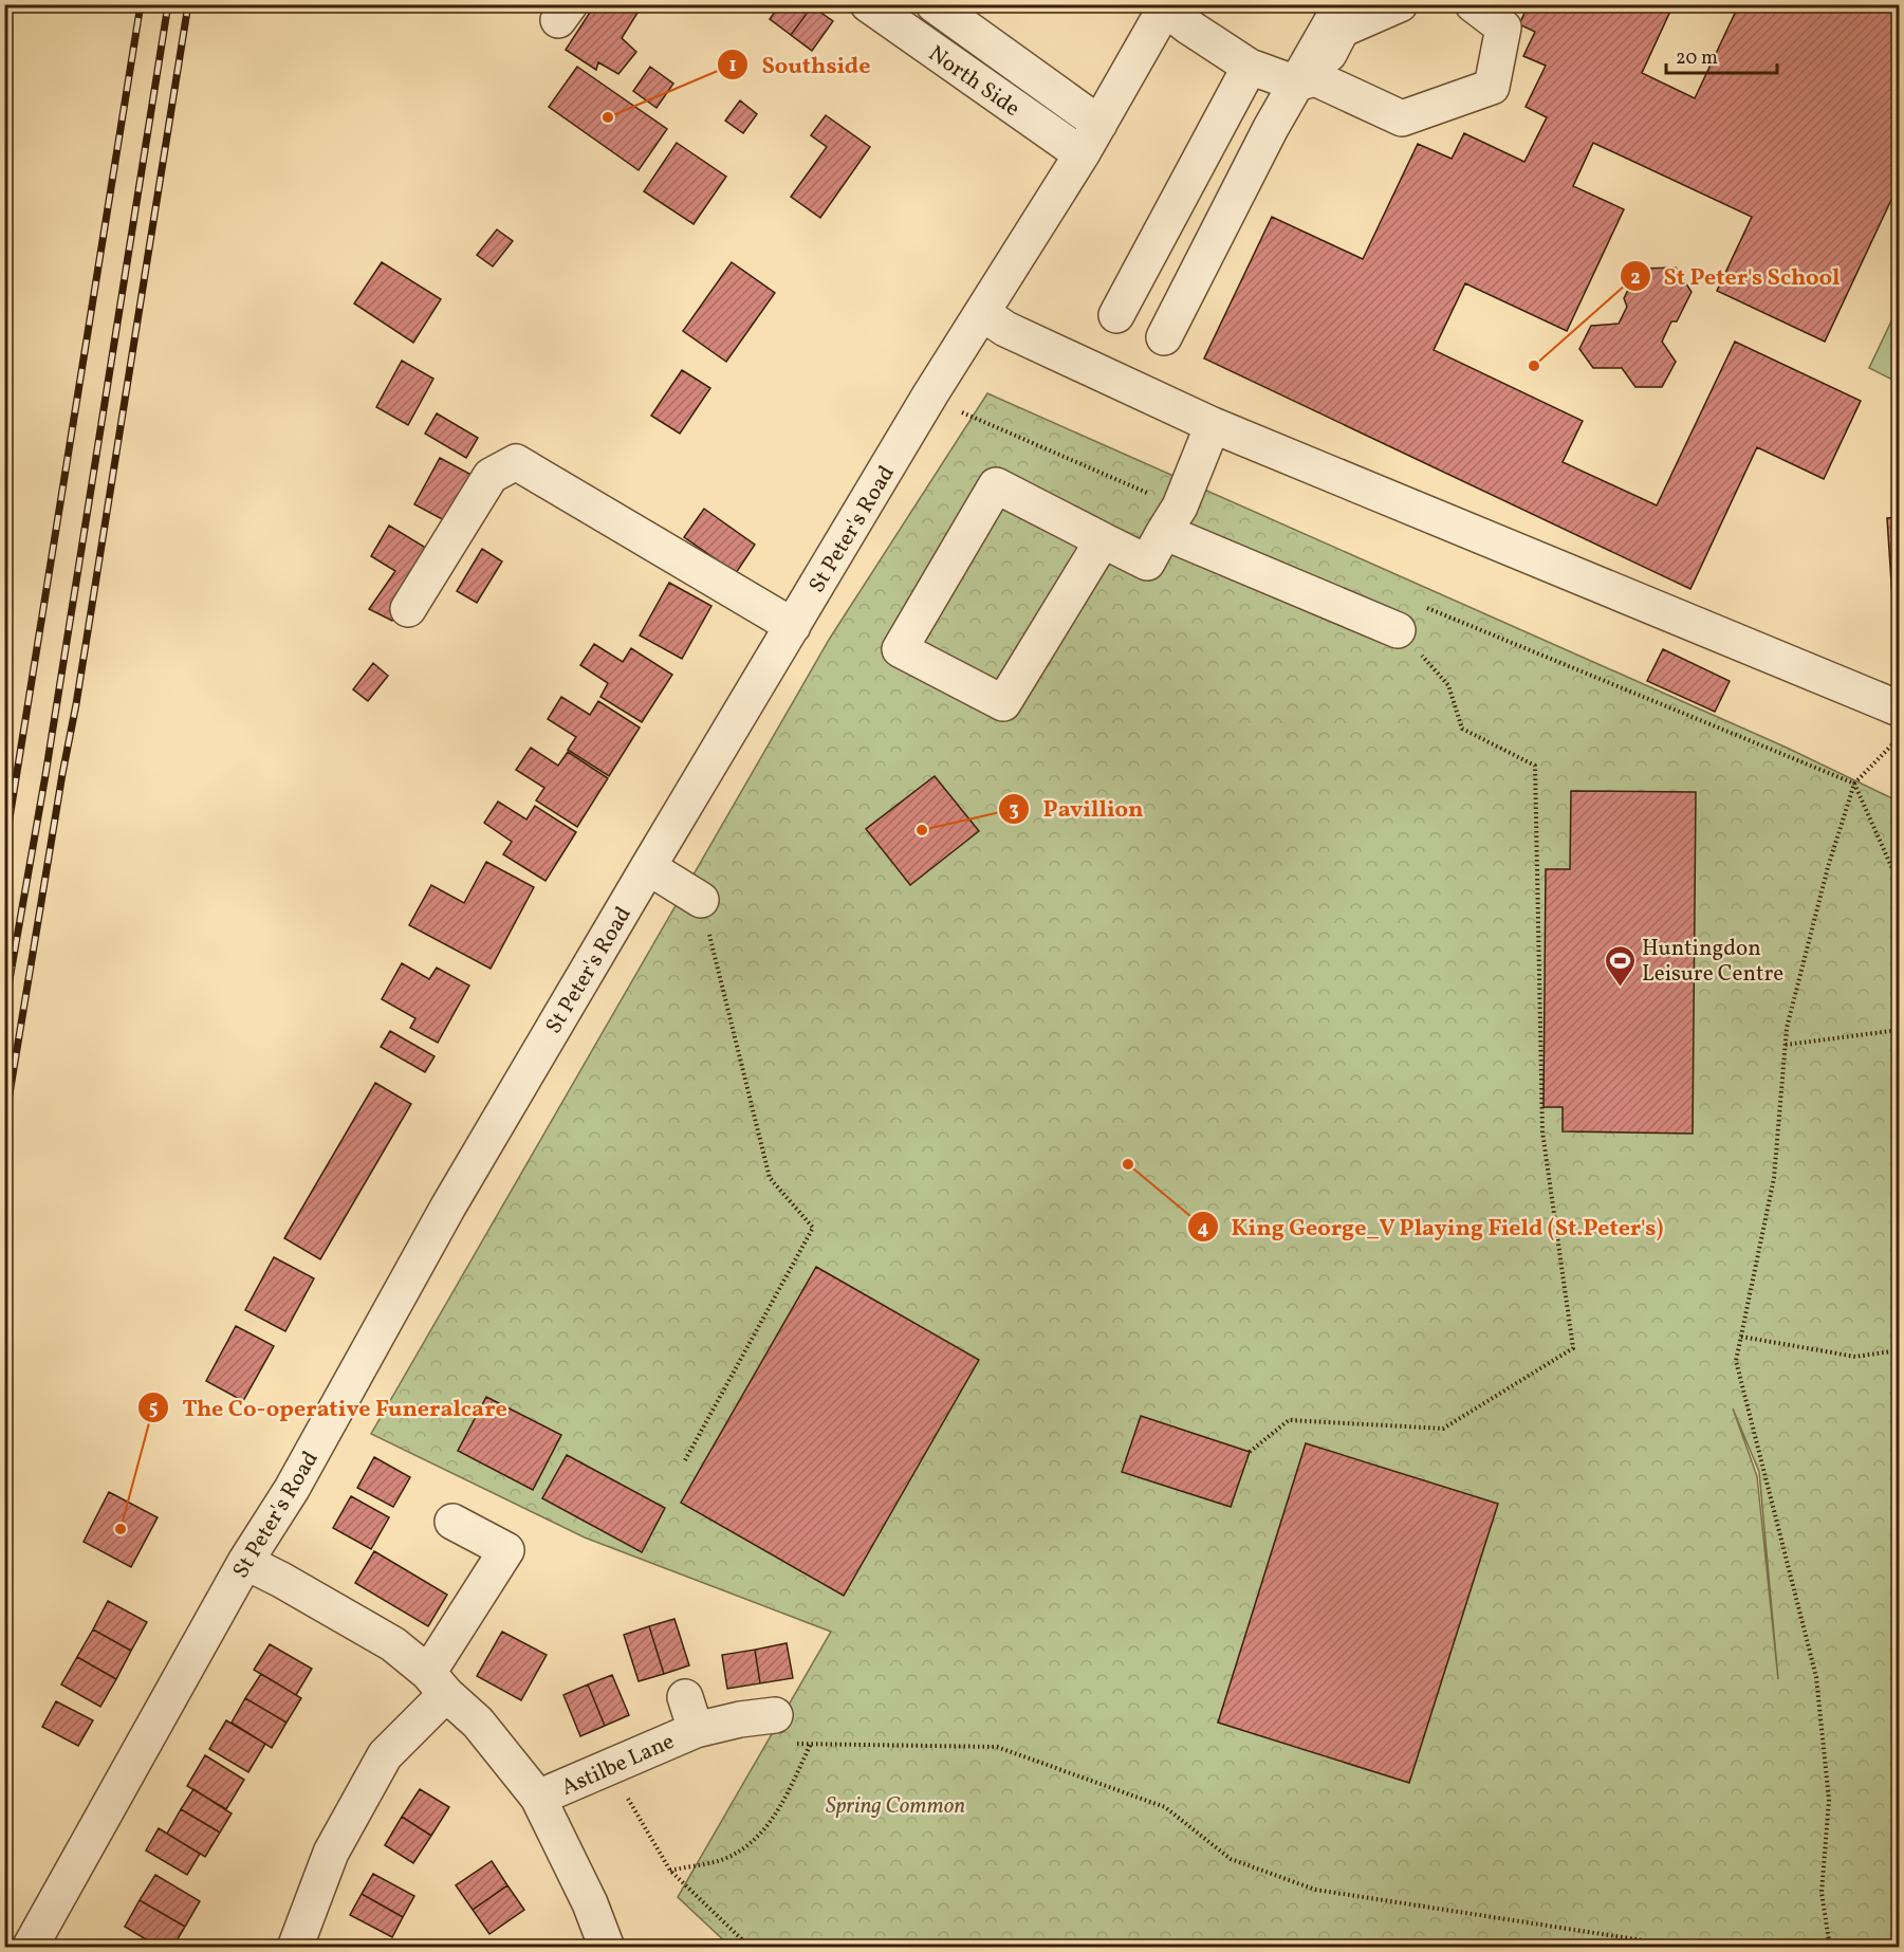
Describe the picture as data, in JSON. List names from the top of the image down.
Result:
{
  "streets": {
    "street": ["North Side", "St Peter's Road", "Astilbe Lane"]
  },
  "crossings": [
    ["North Side", "St Peter's Road"]
  ],
  "parks": ["Spring Common"],
  "places": {
    "other": [
      "Southside",
      "St Peter's School",
      "Pavillion",
      "King George_V Playing Field (St.Peter's)",
      "The Co-operative Funeralcare"
    ],
    "sports": ["Huntingdon Leisure Centre"]
  },
  "scale_bar": "20 m"
}
